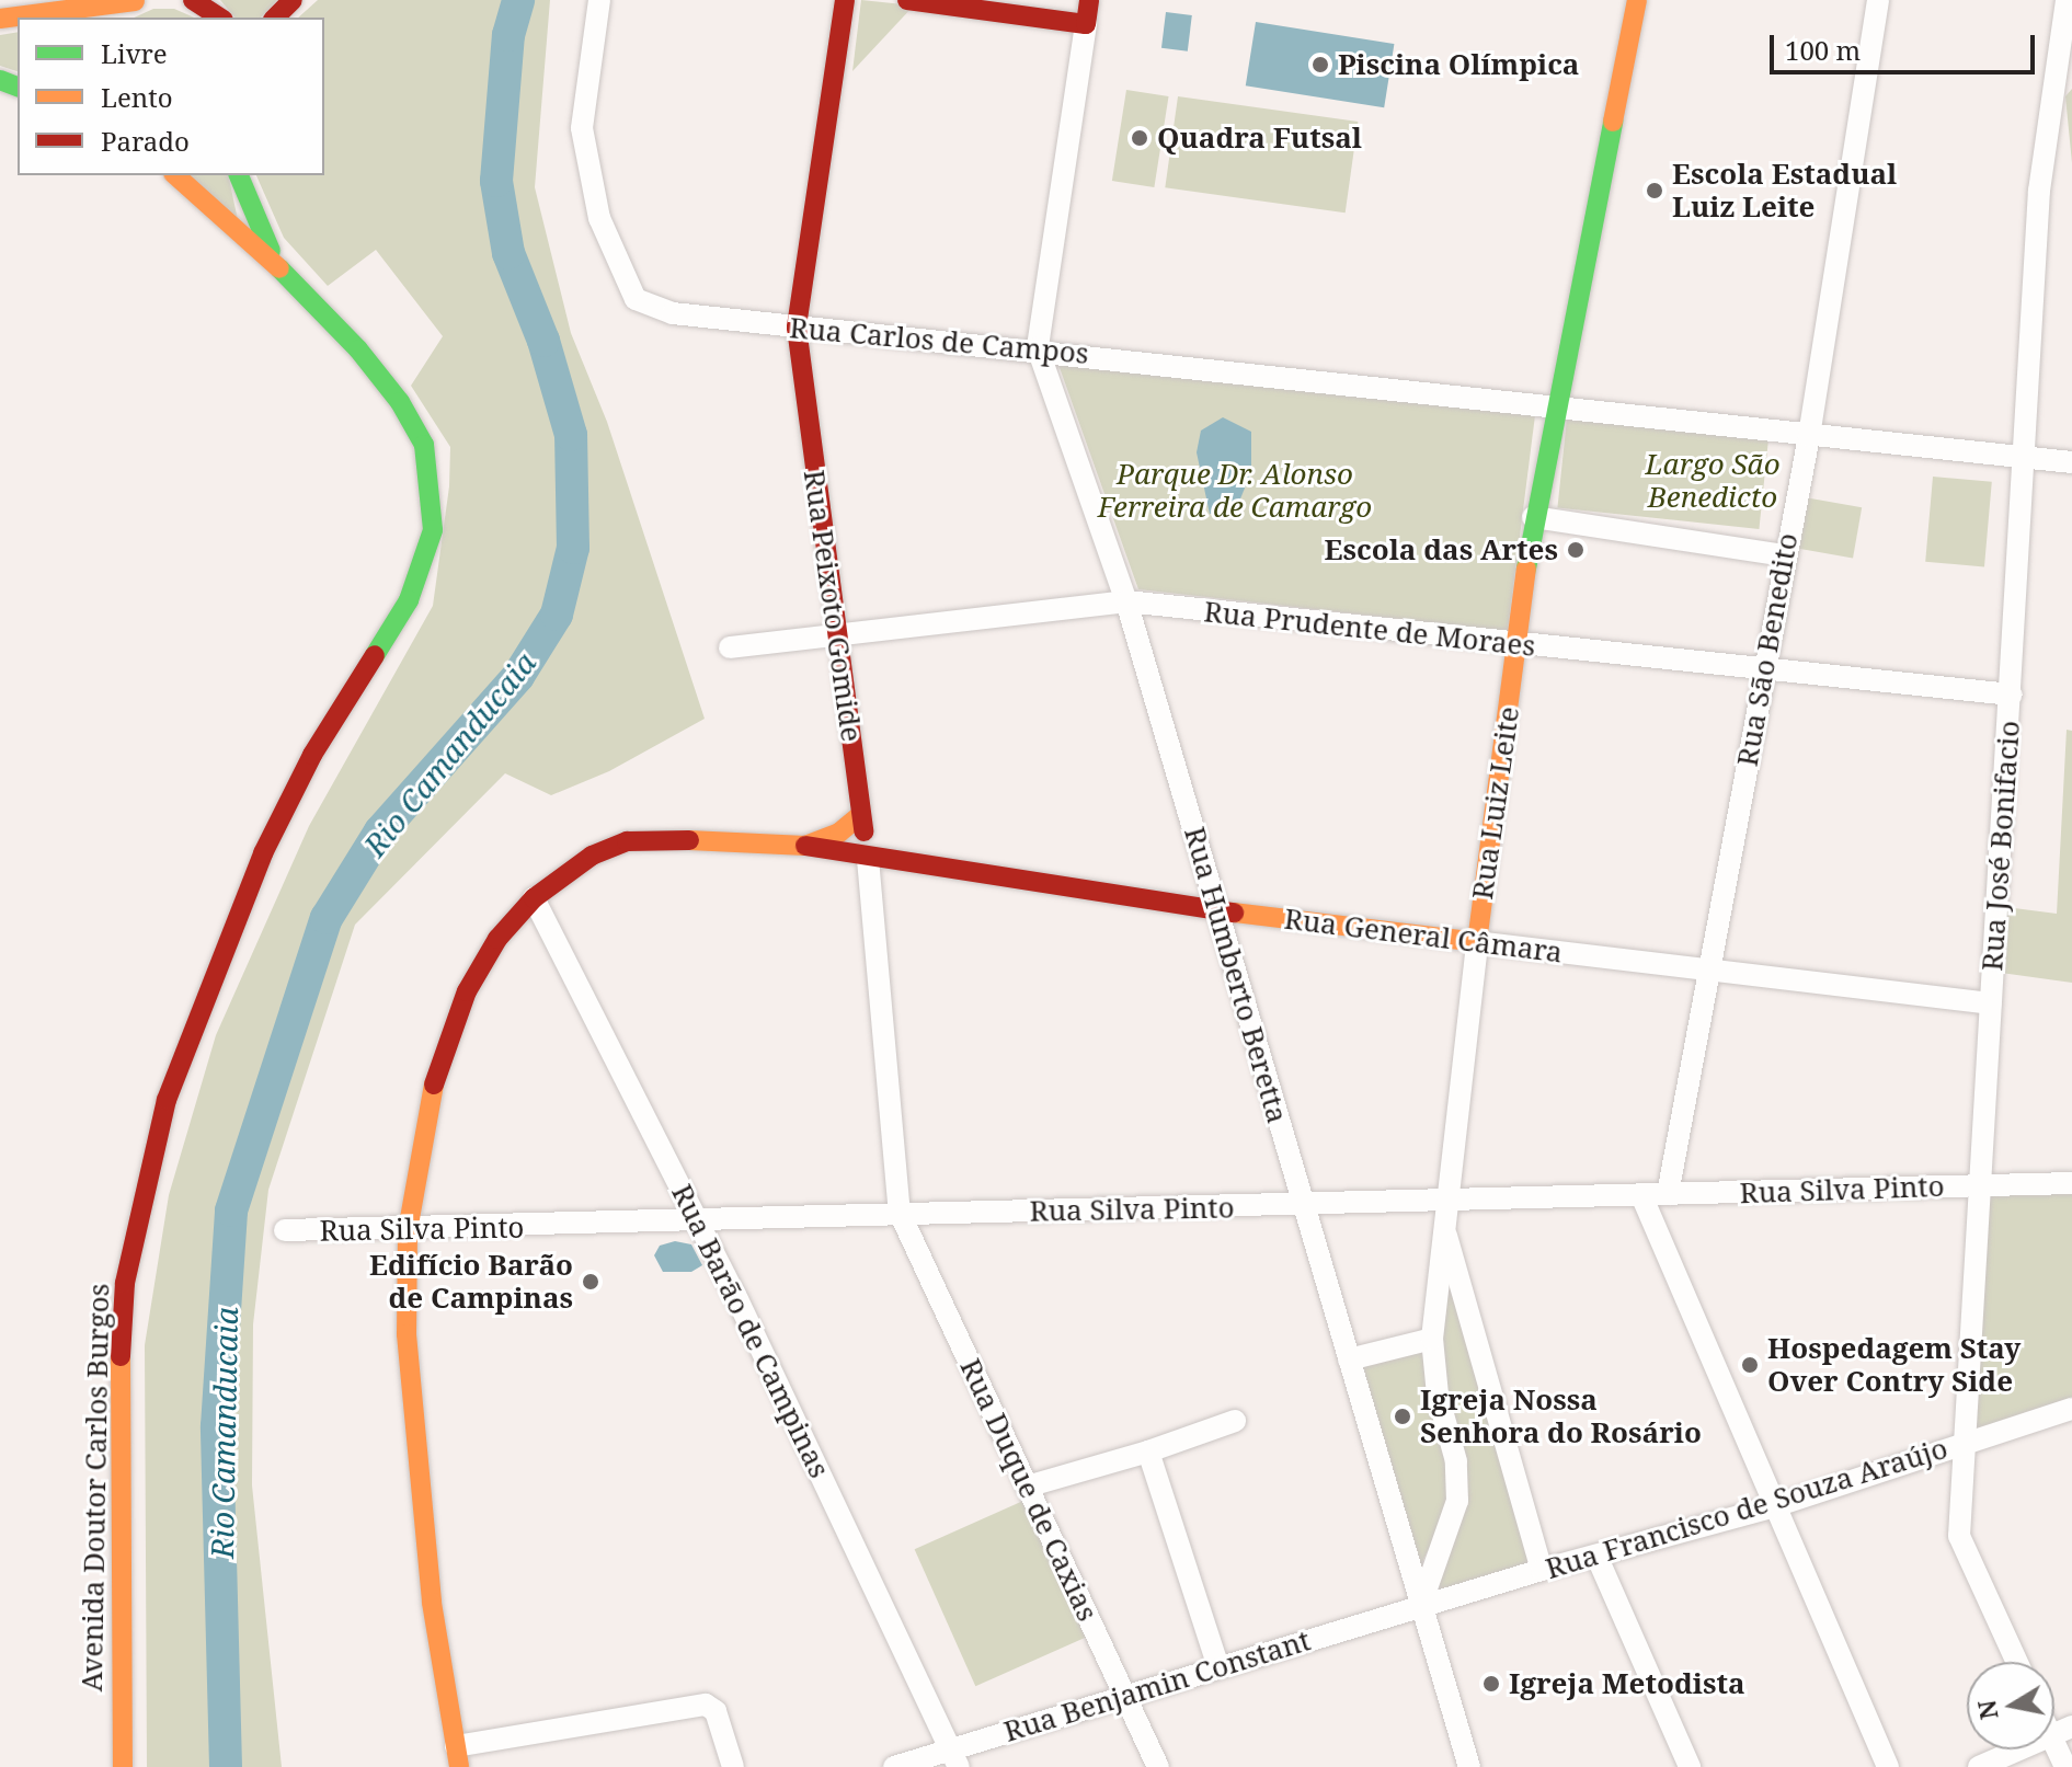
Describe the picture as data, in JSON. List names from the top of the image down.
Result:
{
  "streets": {
    "street": [
      "Rua Carlos de Campos",
      "Rua Peixoto Gomide",
      "Rua Prudente de Moraes",
      "Rua São Benedito",
      "Rua Luiz Leite",
      "Rua José Bonifacio",
      "Rua General Câmara",
      "Rua Humberto Beretta",
      "Rua Silva Pinto",
      "Rua Barão de Campinas",
      "Avenida Doutor Carlos Burgos",
      "Rua Duque de Caxias",
      "Rua Francisco de Souza Araújo",
      "Rua Benjamin Constant"
    ]
  },
  "crossings": [
    ["Rua Carlos de Campos", "Rua Peixoto Gomide"],
    ["Rua Carlos de Campos", "Rua São Benedito"],
    ["Rua Carlos de Campos", "Rua Luiz Leite"],
    ["Rua Carlos de Campos", "Rua Humberto Beretta"],
    ["Rua Peixoto Gomide", "Rua Prudente de Moraes"],
    ["Rua Peixoto Gomide", "Rua General Câmara"],
    ["Rua Peixoto Gomide", "Rua Silva Pinto"],
    ["Rua Peixoto Gomide", "Rua Duque de Caxias"],
    ["Rua Prudente de Moraes", "Rua São Benedito"],
    ["Rua Prudente de Moraes", "Rua Luiz Leite"],
    ["Rua Prudente de Moraes", "Rua José Bonifacio"],
    ["Rua Prudente de Moraes", "Rua Humberto Beretta"],
    ["Rua São Benedito", "Rua General Câmara"],
    ["Rua São Benedito", "Rua Silva Pinto"],
    ["Rua Luiz Leite", "Rua General Câmara"],
    ["Rua Luiz Leite", "Rua Humberto Beretta"],
    ["Rua Luiz Leite", "Rua Silva Pinto"],
    ["Rua Luiz Leite", "Rua Francisco de Souza Araújo"],
    ["Rua Luiz Leite", "Rua Benjamin Constant"],
    ["Rua José Bonifacio", "Rua General Câmara"],
    ["Rua José Bonifacio", "Rua Silva Pinto"],
    ["Rua José Bonifacio", "Rua Francisco de Souza Araújo"],
    ["Rua General Câmara", "Rua Humberto Beretta"],
    ["Rua General Câmara", "Rua Silva Pinto"],
    ["Rua General Câmara", "Rua Barão de Campinas"],
    ["Rua Humberto Beretta", "Rua Silva Pinto"],
    ["Rua Humberto Beretta", "Rua Francisco de Souza Araújo"],
    ["Rua Humberto Beretta", "Rua Benjamin Constant"],
    ["Rua Silva Pinto", "Rua Barão de Campinas"],
    ["Rua Silva Pinto", "Rua Duque de Caxias"],
    ["Rua Barão de Campinas", "Rua Benjamin Constant"],
    ["Rua Duque de Caxias", "Rua Benjamin Constant"],
    ["Rua Francisco de Souza Araújo", "Rua Benjamin Constant"]
  ],
  "water": ["Rio Camanducaia"],
  "parks": ["Largo São Benedicto", "Parque Dr. Alonso Ferreira de Camargo"],
  "places": [
    "Piscina Olímpica",
    "Quadra Futsal",
    "Escola Estadual Luiz Leite",
    "Escola das Artes",
    "Edifício Barão de Campinas",
    "Hospedagem Stay Over Contry Side",
    "Igreja Nossa Senhora do Rosário",
    "Igreja Metodista"
  ],
  "legend": ["Livre", "Lento", "Parado"],
  "scale_bar": "100 m",
  "north": "left"
}
